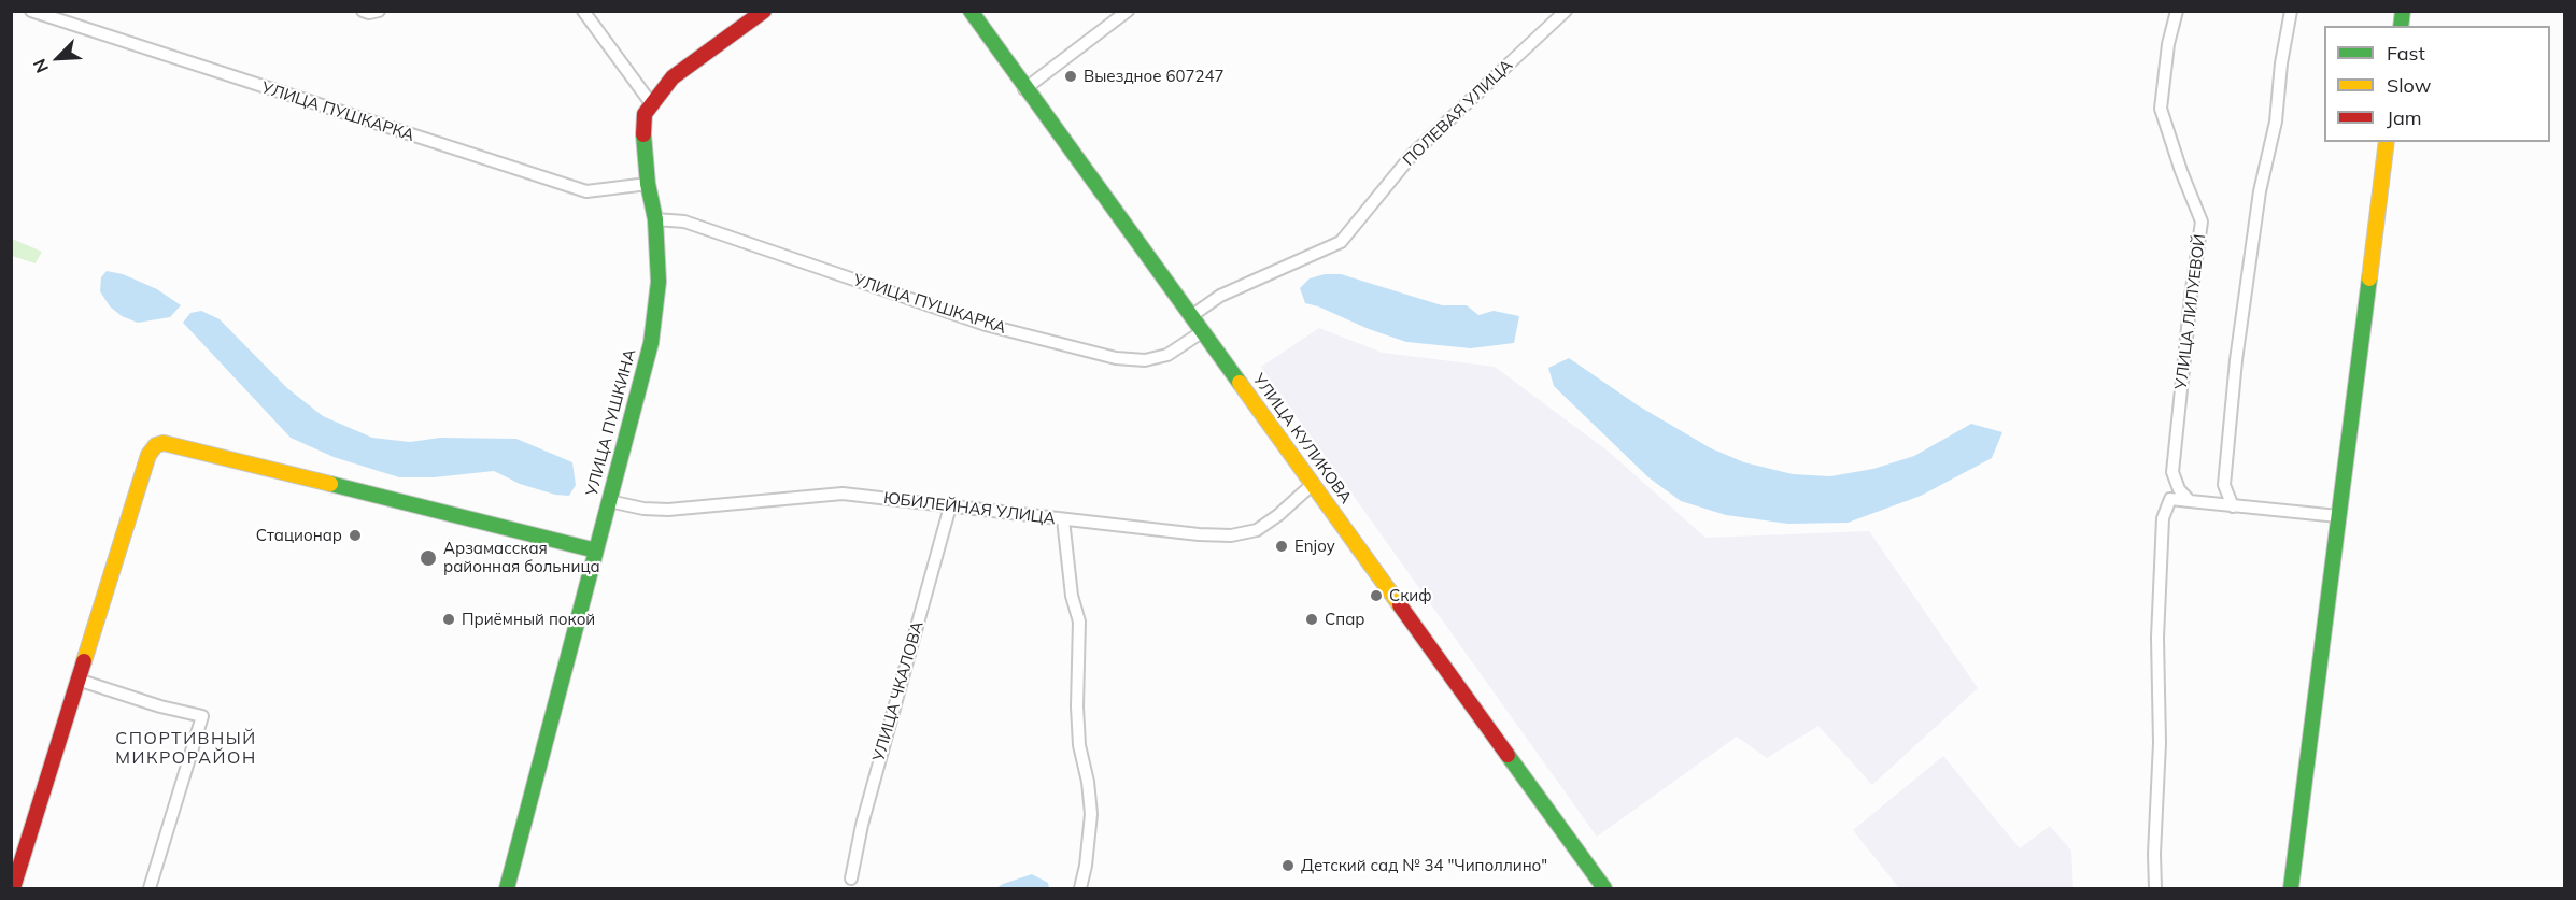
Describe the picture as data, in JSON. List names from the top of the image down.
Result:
{
  "streets": {
    "street": [
      "УЛИЦА ПУШКАРКА",
      "ПОЛЕВАЯ УЛИЦА",
      "УЛИЦА ЛИЛУЕВОЙ",
      "УЛИЦА ПУШКИНА",
      "УЛИЦА КУЛИКОВА",
      "ЮБИЛЕЙНАЯ УЛИЦА",
      "УЛИЦА ЧКАЛОВА"
    ]
  },
  "crossings": [
    ["УЛИЦА ПУШКАРКА", "УЛИЦА ПУШКИНА"],
    ["УЛИЦА ПУШКАРКА", "УЛИЦА КУЛИКОВА"],
    ["ПОЛЕВАЯ УЛИЦА", "УЛИЦА КУЛИКОВА"],
    ["УЛИЦА ПУШКИНА", "ЮБИЛЕЙНАЯ УЛИЦА"],
    ["УЛИЦА КУЛИКОВА", "ЮБИЛЕЙНАЯ УЛИЦА"],
    ["ЮБИЛЕЙНАЯ УЛИЦА", "УЛИЦА ЧКАЛОВА"]
  ],
  "districts": ["СПОРТИВНЫЙ МИКРОРАЙОН"],
  "places": [
    "Выездное 607247",
    "Стационар",
    "Enjoy",
    "Арзамасская районная больница",
    "Скиф",
    "Приёмный покой",
    "Спар",
    "Детский сад № 34 \"Чиполлино\""
  ],
  "legend": ["Fast", "Slow", "Jam"],
  "north": "bottom left"
}
